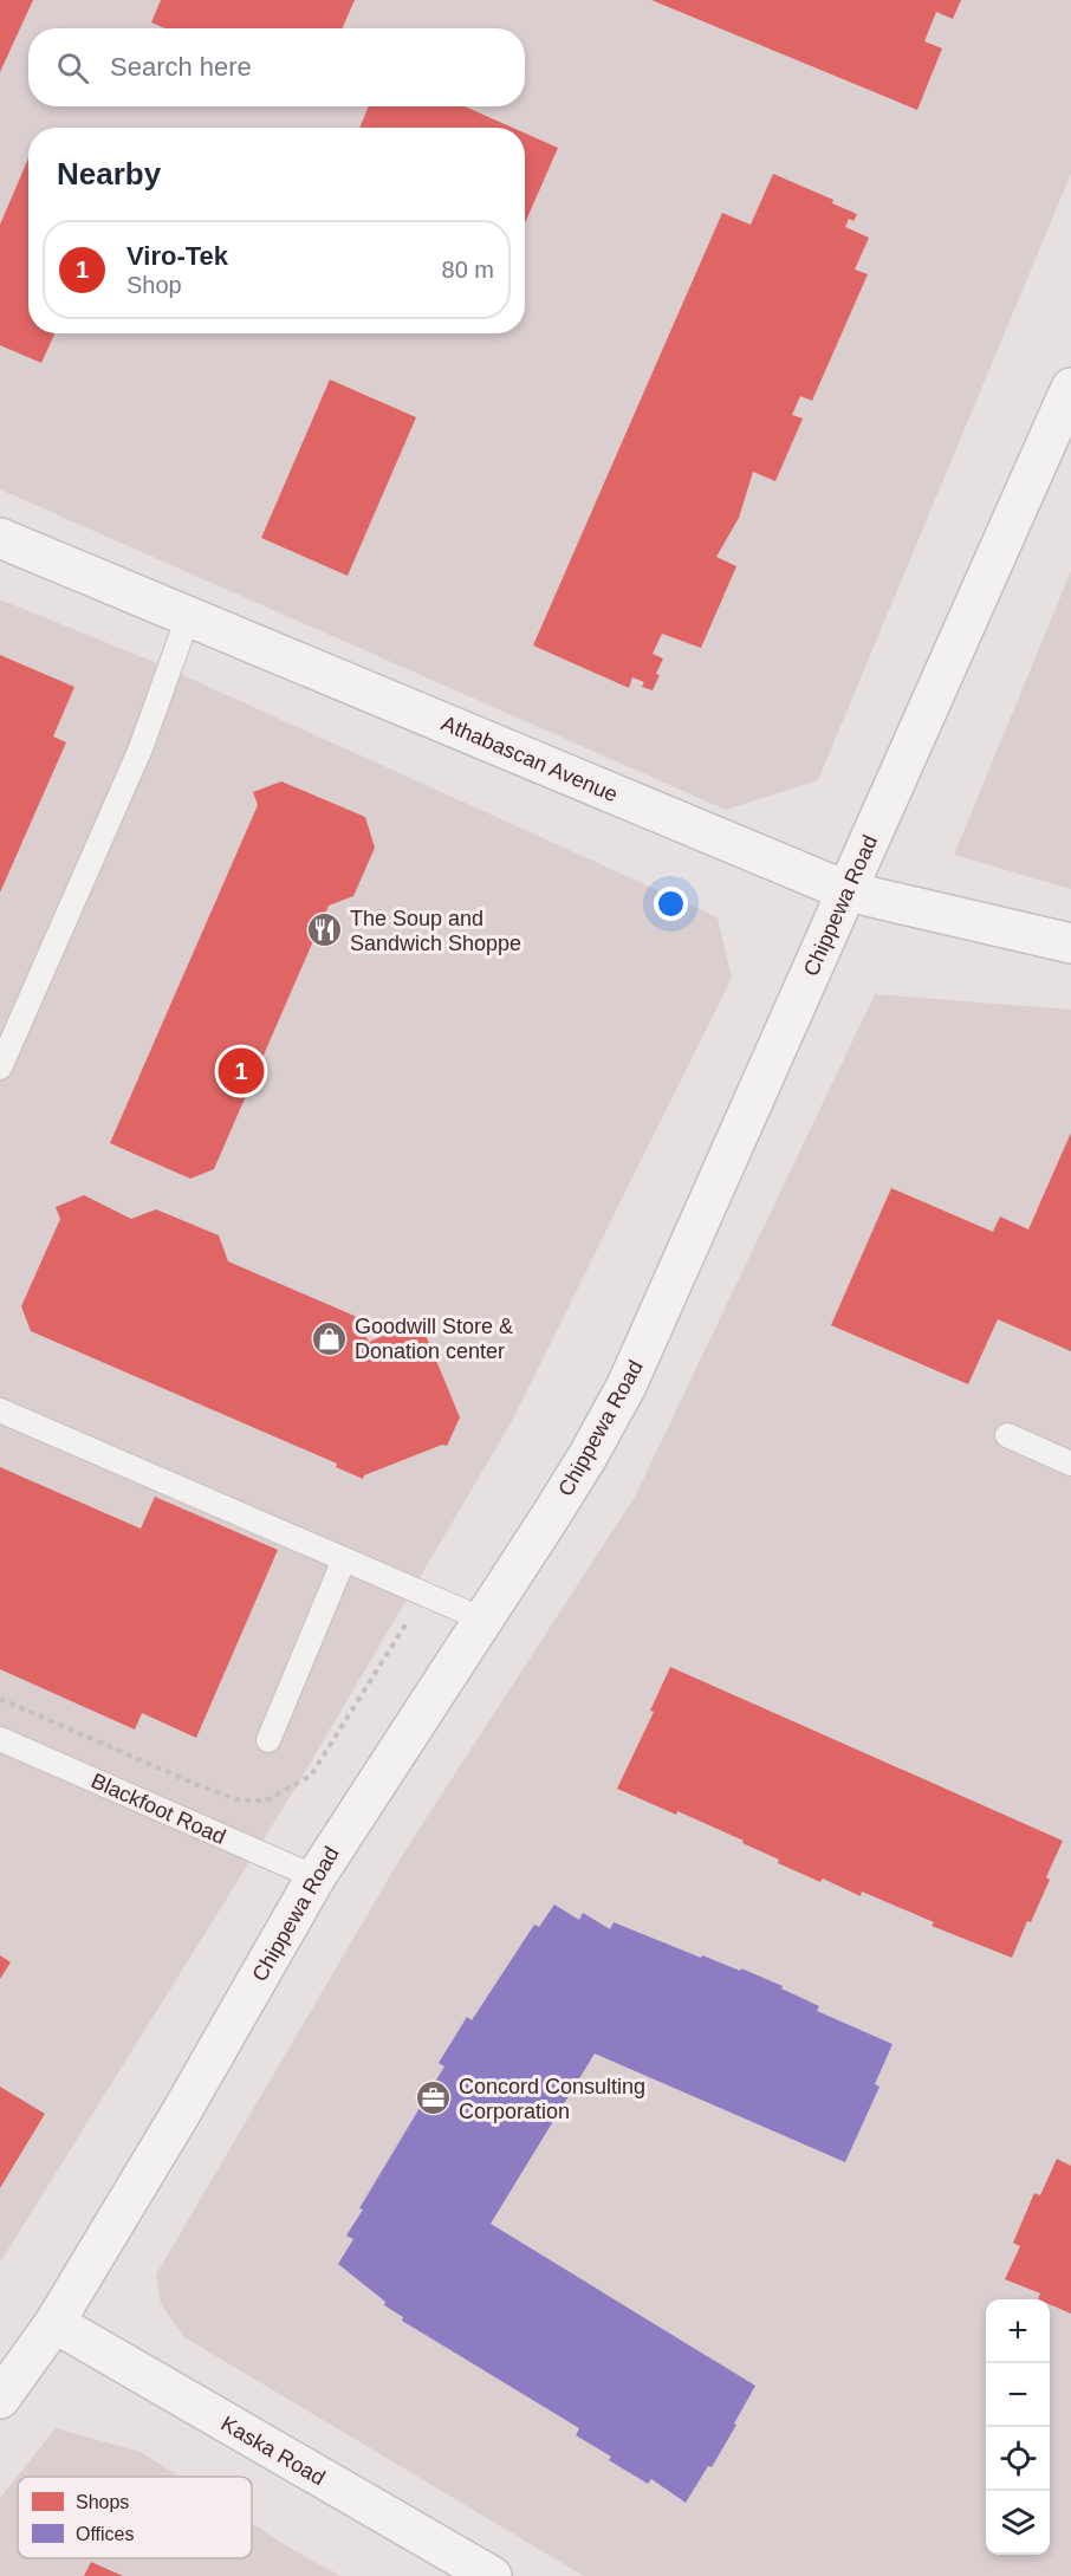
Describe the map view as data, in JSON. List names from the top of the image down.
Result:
{
  "streets": {
    "street": ["Athabascan Avenue", "Chippewa Road", "Kaska Road"],
    "lane": ["Blackfoot Road"]
  },
  "crossings": [
    ["Athabascan Avenue", "Chippewa Road"],
    ["Chippewa Road", "Blackfoot Road"],
    ["Chippewa Road", "Kaska Road"]
  ],
  "places": {
    "restaurant": ["The Soup and Sandwich Shoppe"],
    "shop": ["Goodwill Store & Donation center"],
    "office": ["Concord Consulting Corporation"]
  },
  "legend": ["Shops", "Offices"],
  "page": {
    "search": "Search here",
    "heading": "Nearby",
    "list": [
      {
        "mark": "1",
        "name": "Viro-Tek",
        "note": "Shop",
        "value": "80 m"
      }
    ],
    "pins": "1",
    "map_buttons": ["+", "−"]
  }
}
